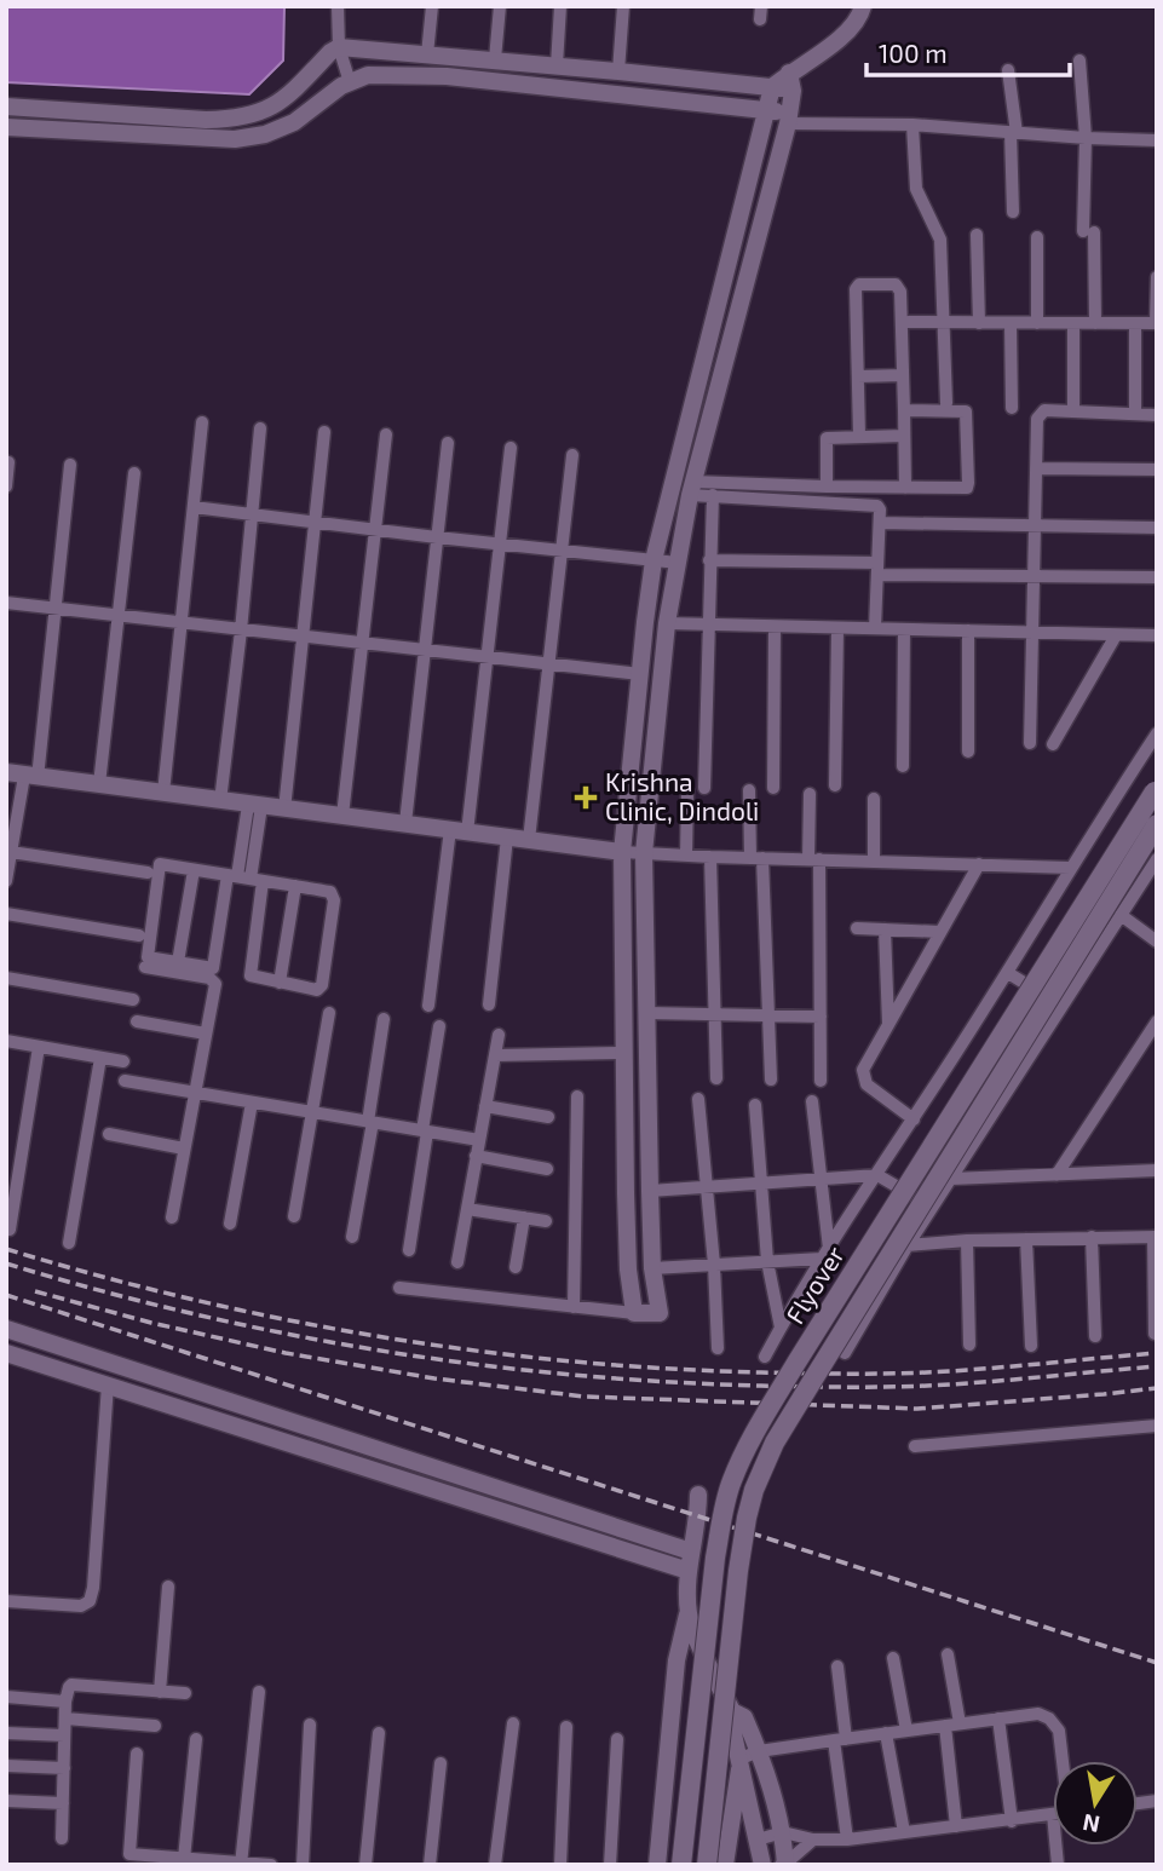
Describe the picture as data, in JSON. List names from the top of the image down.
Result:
{
  "streets": {
    "main road": ["Flyover"]
  },
  "places": {
    "health": ["Krishna Clinic, Dindoli"]
  },
  "scale_bar": "100 m",
  "north": "bottom"
}
